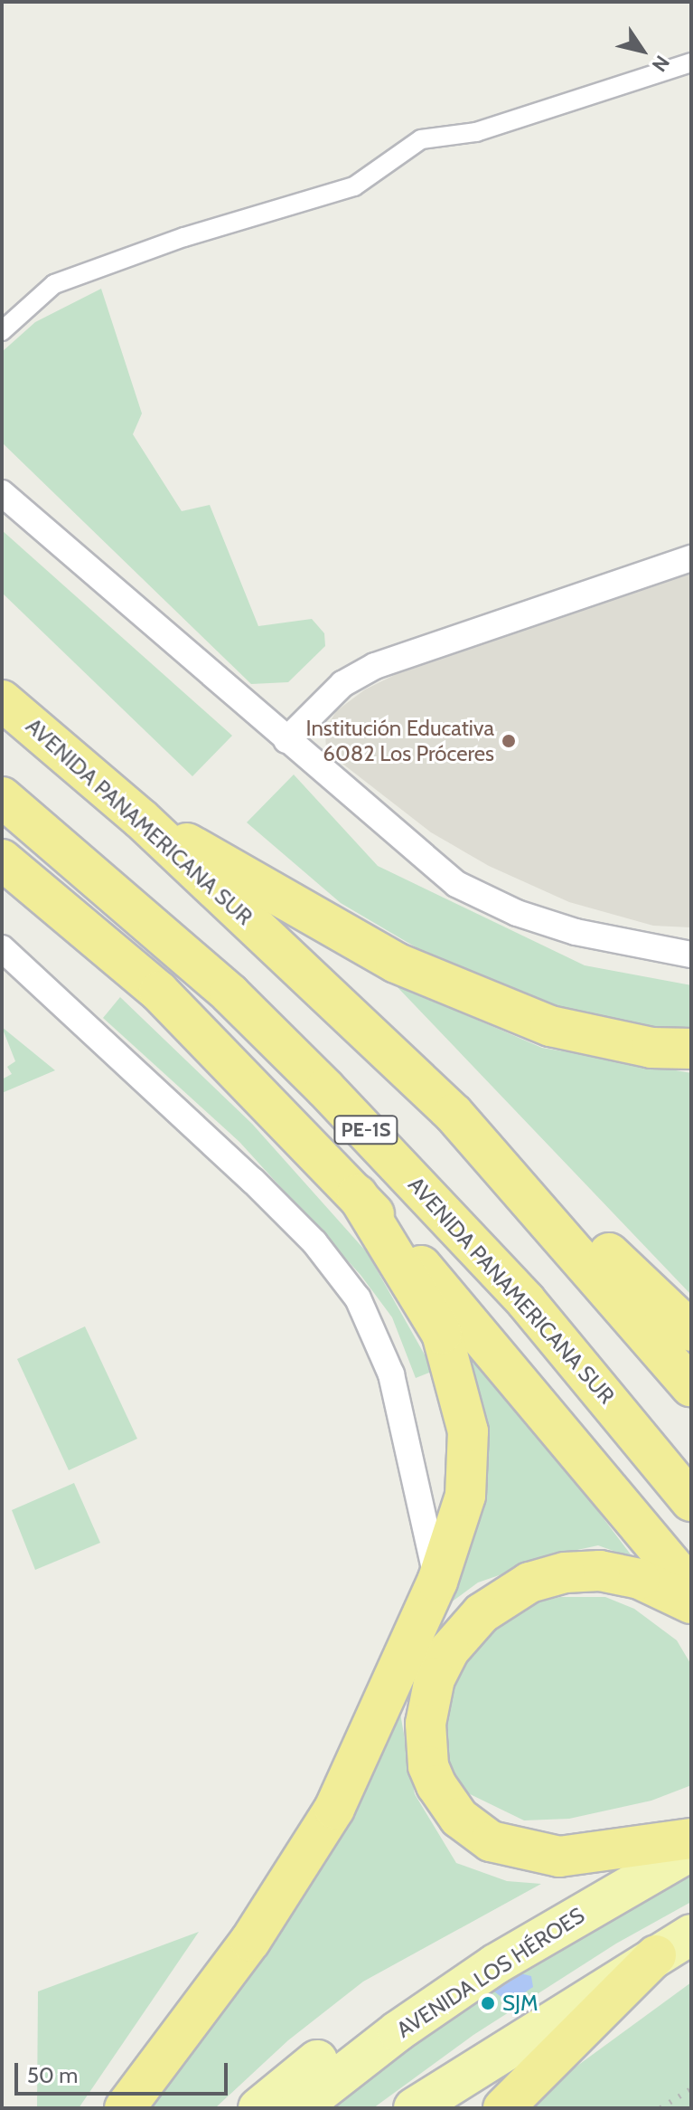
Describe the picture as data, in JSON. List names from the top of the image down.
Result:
{
  "streets": {
    "highway": ["AVENIDA PANAMERICANA SUR", "PE-1S"],
    "main road": ["AVENIDA LOS HÉROES"]
  },
  "places": ["Institución Educativa 6082 Los Próceres", "SJM"],
  "scale_bar": "50 m",
  "north": "bottom right"
}
